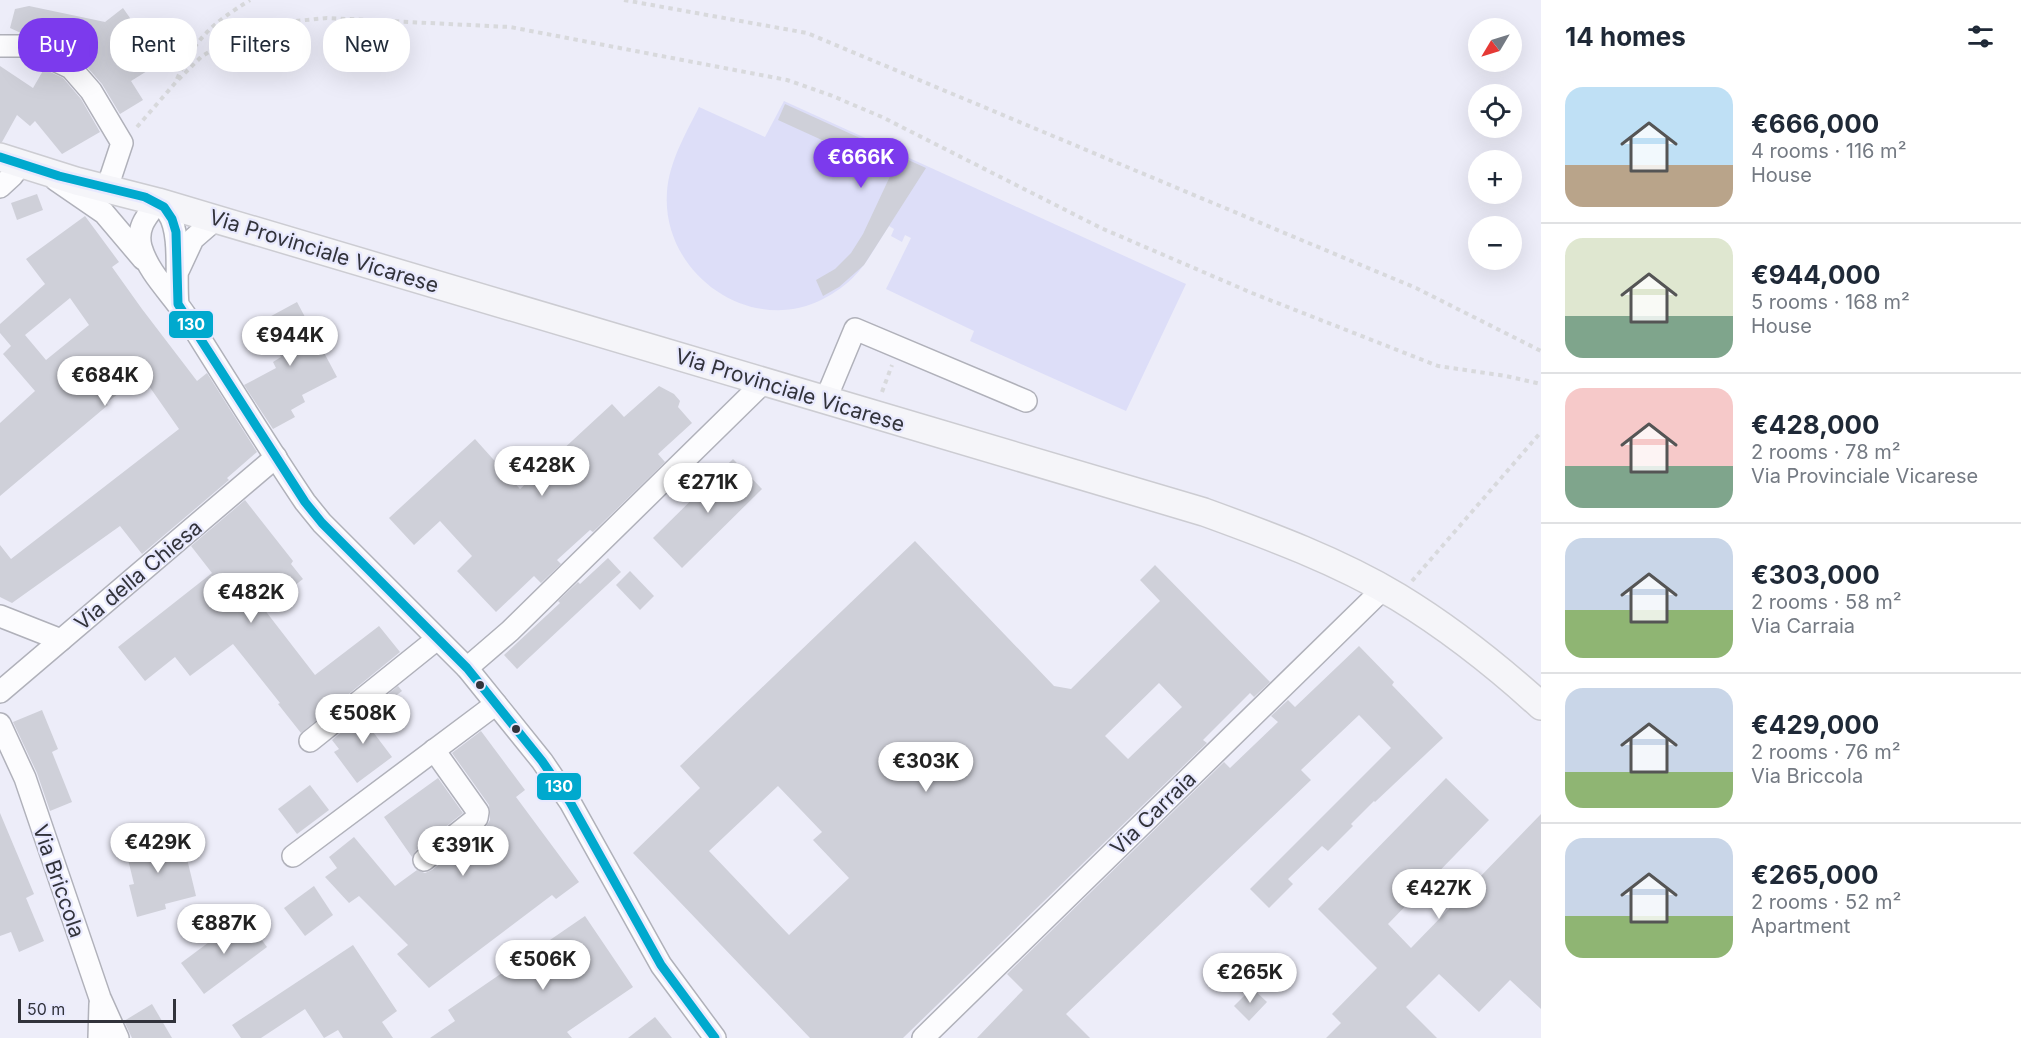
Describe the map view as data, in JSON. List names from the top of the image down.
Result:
{
  "streets": {
    "main road": ["Via Provinciale Vicarese"],
    "street": ["Via della Chiesa", "Via Carraia", "Via Briccola"]
  },
  "crossings": [
    ["Via Provinciale Vicarese", "Via Carraia"]
  ],
  "lines": ["transit line 130"],
  "scale_bar": "50 m",
  "north": "bottom left",
  "page": {
    "heading": "14 homes",
    "map_buttons": ["+", "−"],
    "chip": [
      "Buy",
      "Rent",
      "Filters",
      "New"
    ],
    "list": [
      {
        "name": "€666,000",
        "note": "4 rooms · 116 m² · House"
      },
      {
        "name": "€944,000",
        "note": "5 rooms · 168 m² · House"
      },
      {
        "name": "€428,000",
        "note": "2 rooms · 78 m² · Via Provinciale Vicarese"
      },
      {
        "name": "€303,000",
        "note": "2 rooms · 58 m² · Via Carraia"
      },
      {
        "name": "€429,000",
        "note": "2 rooms · 76 m² · Via Briccola"
      },
      {
        "name": "€265,000",
        "note": "2 rooms · 52 m² · Apartment"
      }
    ],
    "price": [
      "€666K",
      "€944K",
      "€684K",
      "€428K",
      "€271K",
      "€482K",
      "€508K",
      "€303K",
      "€429K",
      "€391K",
      "€427K",
      "€887K",
      "€506K",
      "€265K"
    ],
    "scale": "50 m"
  }
}
